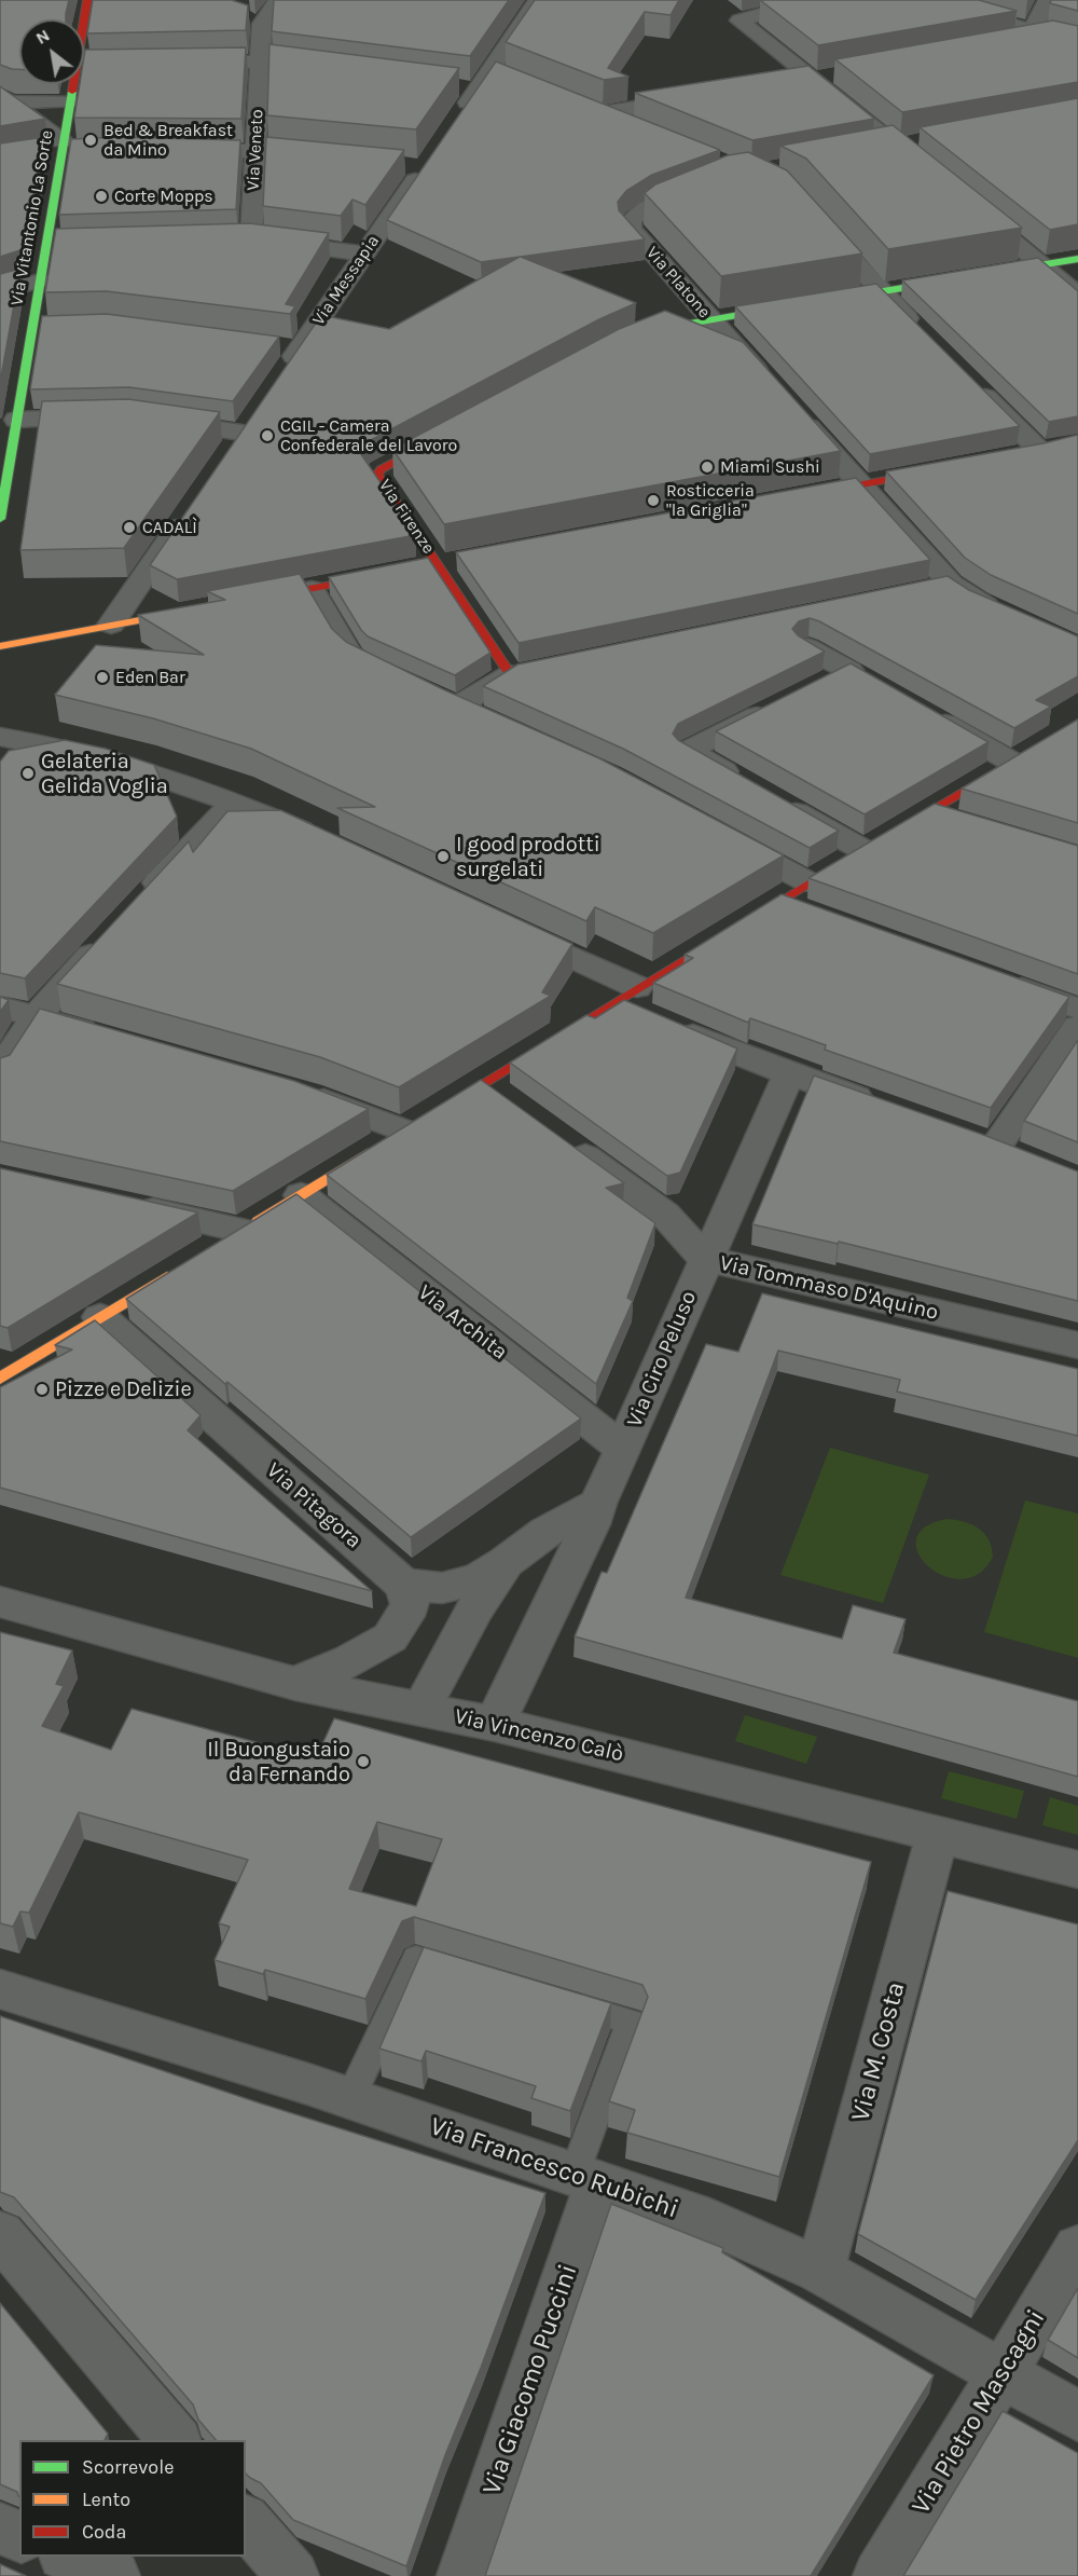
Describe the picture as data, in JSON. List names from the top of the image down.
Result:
{
  "streets": {
    "street": [
      "Via Veneto",
      "Via Vitantonio La Sorte",
      "Via Messapia",
      "Via Platone",
      "Via Firenze",
      "Via Tommaso D'Aquino",
      "Via Archita",
      "Via Ciro Peluso",
      "Via Pitagora",
      "Via Vincenzo Calò",
      "Via M. Costa",
      "Via Francesco Rubichi",
      "Via Giacomo Puccini",
      "Via Pietro Mascagni"
    ]
  },
  "crossings": [
    ["Via Tommaso D'Aquino", "Via Ciro Peluso"],
    ["Via Archita", "Via Ciro Peluso"],
    ["Via Ciro Peluso", "Via Vincenzo Calò"],
    ["Via Vincenzo Calò", "Via M. Costa"],
    ["Via M. Costa", "Via Francesco Rubichi"],
    ["Via Francesco Rubichi", "Via Giacomo Puccini"],
    ["Via Francesco Rubichi", "Via Pietro Mascagni"]
  ],
  "places": [
    "Bed & Breakfast da Mino",
    "Corte Mopps",
    "CGIL - Camera Confederale del Lavoro",
    "Miami Sushi",
    "Rosticceria \"la Griglia\"",
    "CADALÌ",
    "Eden Bar",
    "Gelateria Gelida Voglia",
    "I good prodotti surgelati",
    "Pizze e Delizie",
    "Il Buongustaio da Fernando"
  ],
  "legend": ["Scorrevole", "Lento", "Coda"],
  "north": "top left"
}
